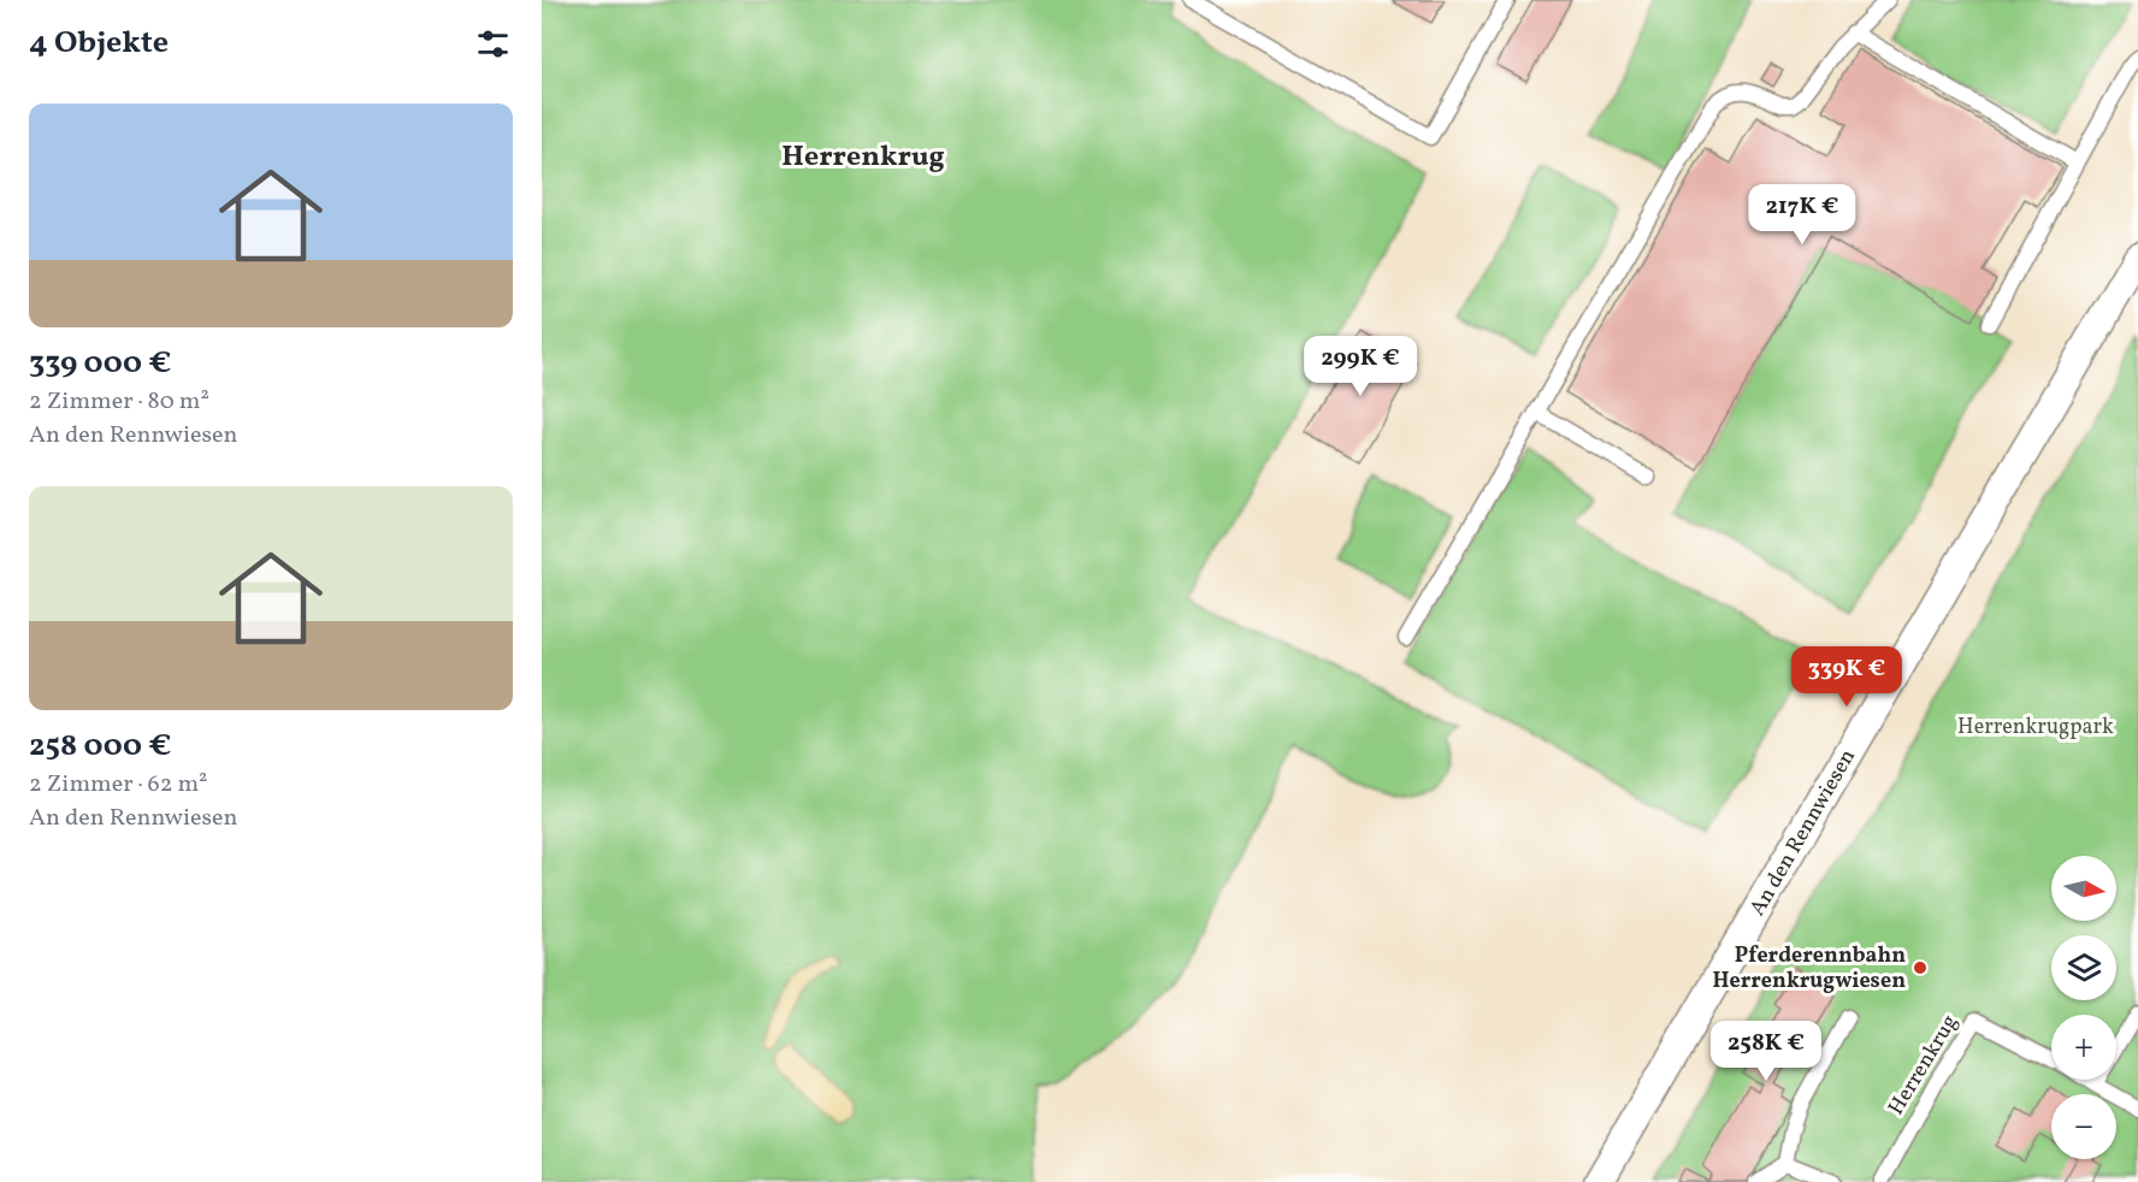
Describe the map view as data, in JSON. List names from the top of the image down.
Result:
{
  "streets": {
    "street": ["An den Rennwiesen"],
    "lane": ["Herrenkrug"]
  },
  "districts": ["Herrenkrug"],
  "parks": ["Herrenkrugpark"],
  "places": ["Pferderennbahn Herrenkrugwiesen"],
  "north": "right",
  "page": {
    "heading": "4 Objekte",
    "list": [
      {
        "name": "339 000 €",
        "note": "2 Zimmer · 80 m² · An den Rennwiesen"
      },
      {
        "name": "258 000 €",
        "note": "2 Zimmer · 62 m² · An den Rennwiesen"
      }
    ],
    "price": [
      "217K €",
      "299K €",
      "339K €",
      "258K €"
    ],
    "map_buttons": ["+", "−"]
  }
}
